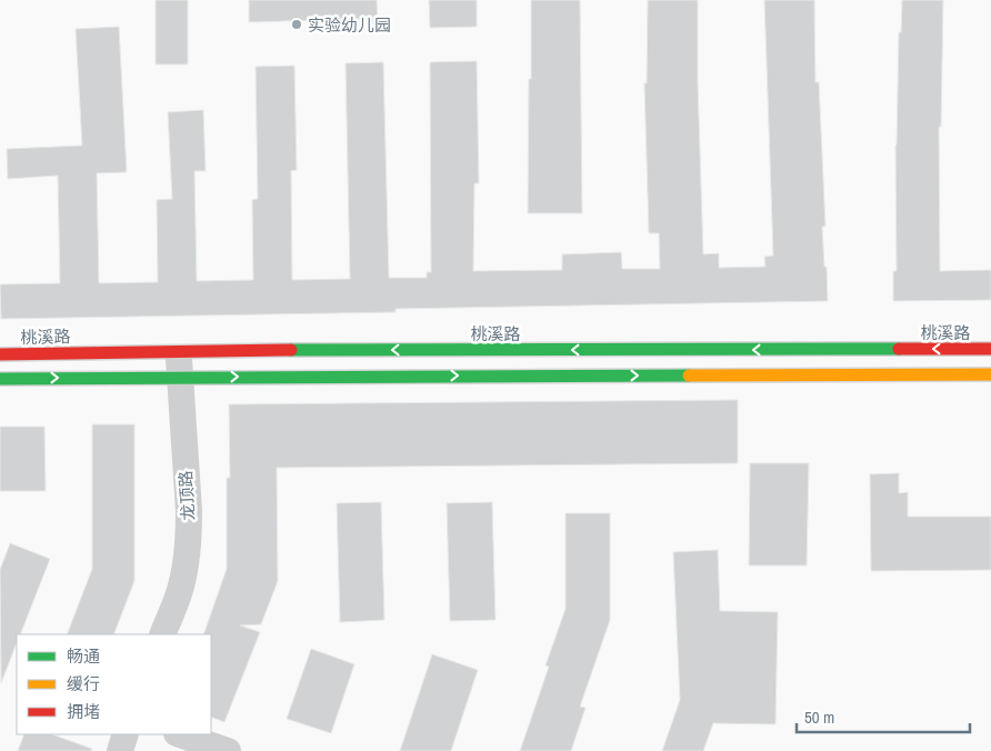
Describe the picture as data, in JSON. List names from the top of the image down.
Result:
{
  "streets": {
    "street": ["桃溪路", "龙顶路"]
  },
  "crossings": [
    ["桃溪路", "龙顶路"]
  ],
  "places": ["实验幼儿园"],
  "legend": ["畅通", "缓行", "拥堵"],
  "scale_bar": "50 m"
}
